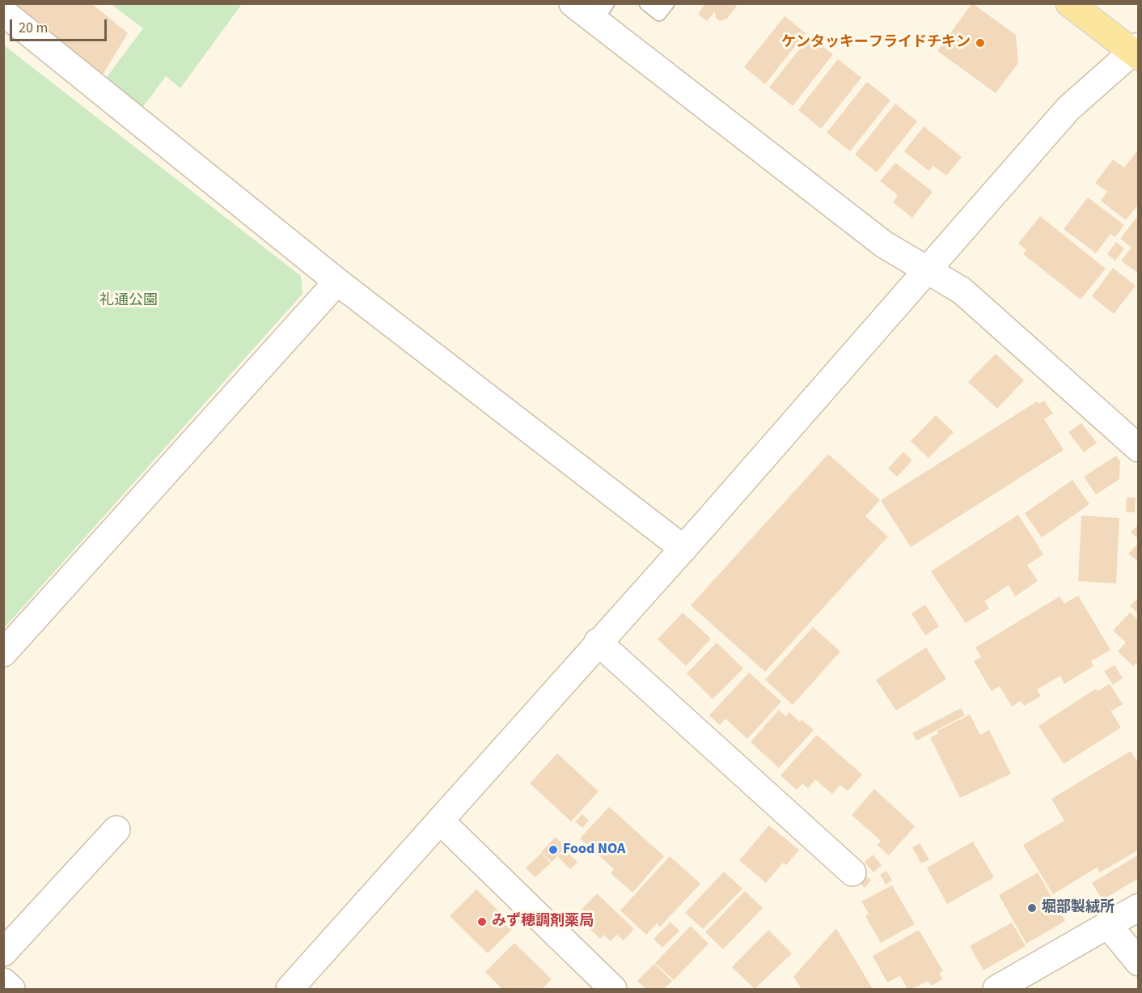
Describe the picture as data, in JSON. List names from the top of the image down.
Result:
{
  "parks": ["礼通公園"],
  "places": [
    "ケンタッキーフライドチキン",
    "Food NOA",
    "堀部製絨所",
    "みず穂調剤薬局"
  ],
  "scale_bar": "20 m"
}
